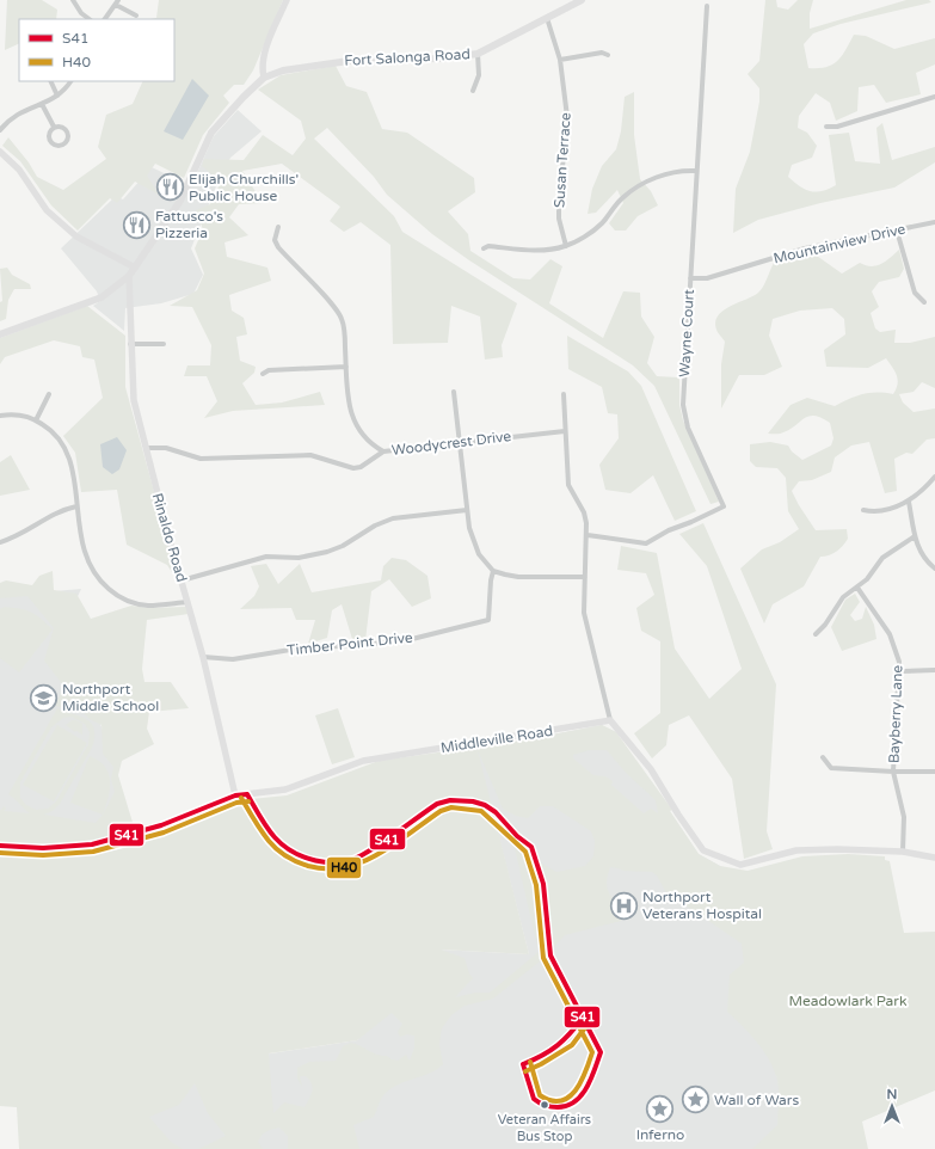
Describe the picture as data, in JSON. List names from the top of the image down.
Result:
{
  "streets": {
    "main road": ["Fort Salonga Road"],
    "street": [
      "Susan Terrace",
      "Mountainview Drive",
      "Wayne Court",
      "Woodycrest Drive",
      "Rinaldo Road",
      "Timber Point Drive",
      "Bayberry Lane",
      "Middleville Road"
    ]
  },
  "crossings": [
    ["Fort Salonga Road", "Susan Terrace"],
    ["Fort Salonga Road", "Rinaldo Road"],
    ["Mountainview Drive", "Wayne Court"],
    ["Woodycrest Drive", "Rinaldo Road"],
    ["Rinaldo Road", "Timber Point Drive"],
    ["Rinaldo Road", "Middleville Road"]
  ],
  "parks": ["Meadowlark Park"],
  "places": {
    "restaurant": ["Elijah Churchills' Public House", "Fattusco's Pizzeria"],
    "school or university": ["Northport Middle School"],
    "hospital": ["Northport Veterans Hospital"],
    "place": ["Wall of Wars", "Inferno"],
    "other": ["Veteran Affairs Bus Stop"]
  },
  "lines": ["transit line S41", "transit line H40"],
  "legend": ["S41", "H40"],
  "north": "top"
}
